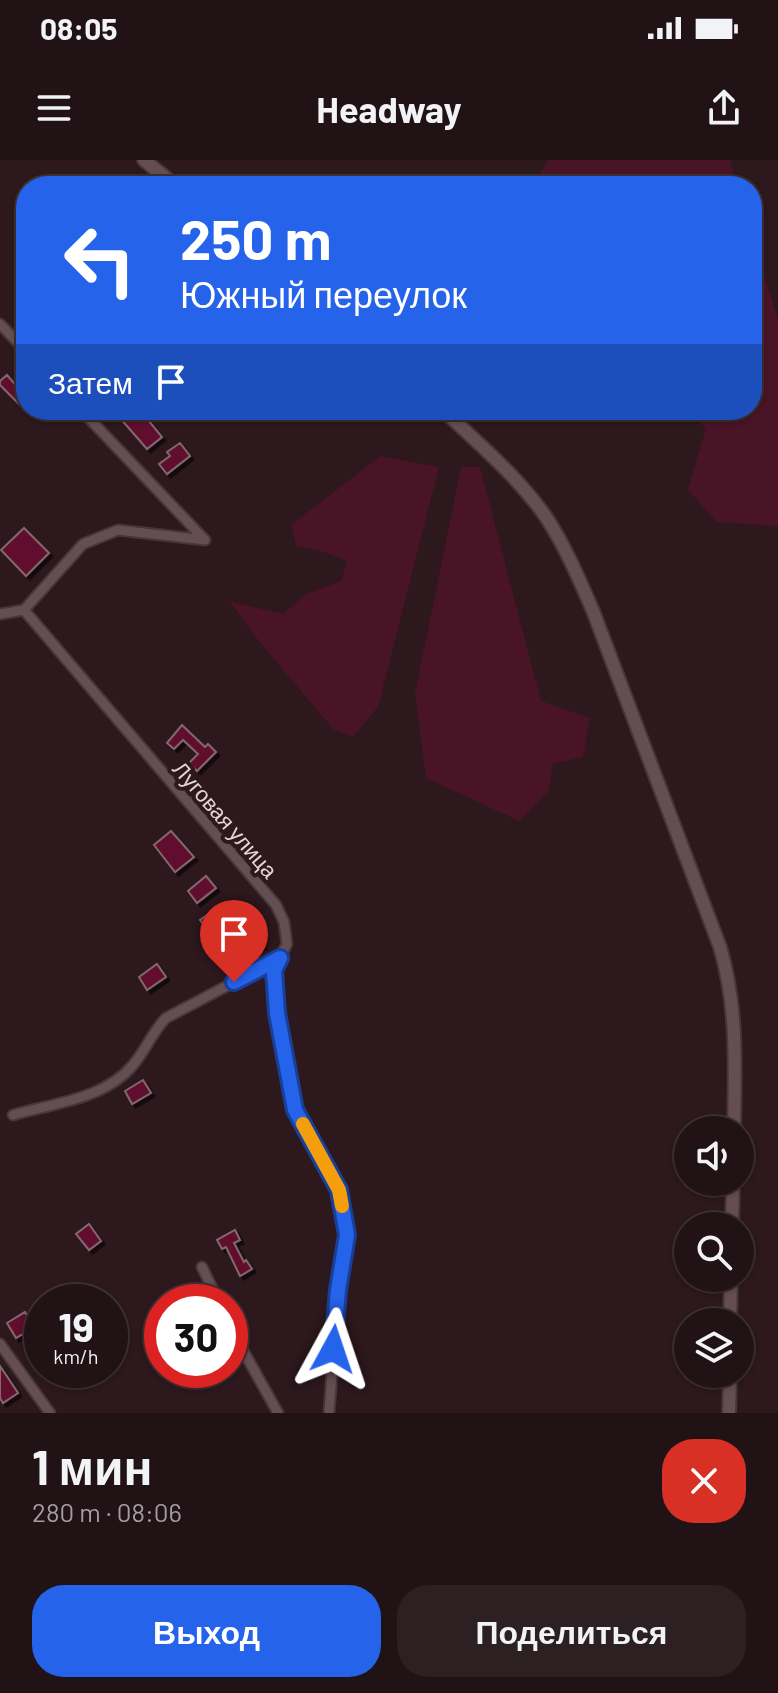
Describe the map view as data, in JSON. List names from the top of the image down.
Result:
{
  "streets": {
    "street": ["Луговая улица"]
  },
  "page": {
    "status": "08:05",
    "header": "Headway",
    "turn": ["250 m", "Южный переулок"],
    "then": "Затем",
    "speed": "19 km/h",
    "limit": "30",
    "heading": ["1 мин", "280 m · 08:06"],
    "buttons": ["Выход", "Поделиться"]
  }
}
